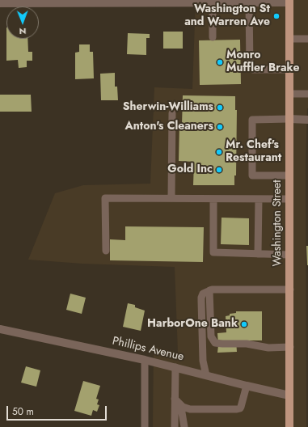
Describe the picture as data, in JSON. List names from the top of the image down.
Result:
{
  "streets": {
    "main road": ["Washington Street"],
    "street": ["Phillips Avenue"]
  },
  "crossings": [
    ["Washington Street", "Phillips Avenue"]
  ],
  "places": [
    "Washington St and Warren Ave",
    "Monro Muffler Brake",
    "Sherwin-Williams",
    "Anton's Cleaners",
    "Mr. Chef's Restaurant",
    "Gold Inc",
    "HarborOne Bank"
  ],
  "scale_bar": "50 m",
  "north": "bottom"
}
